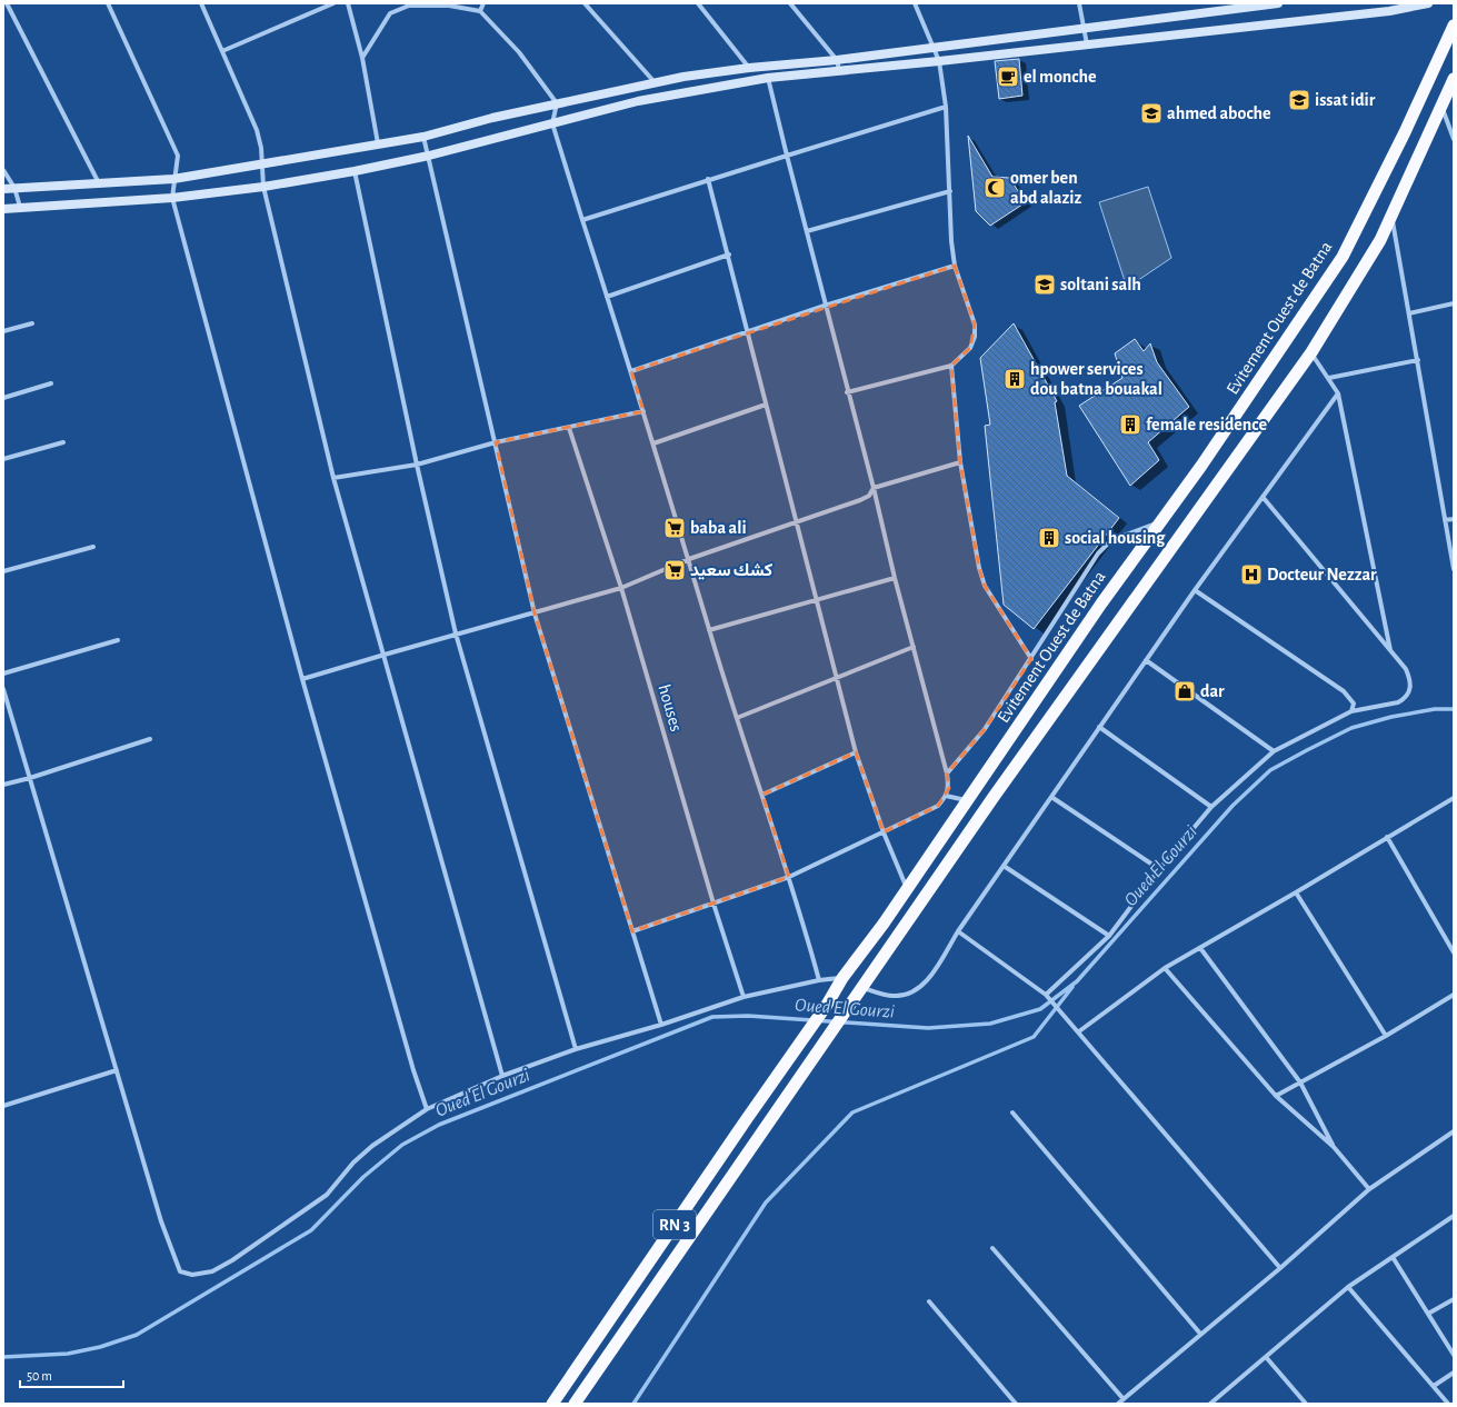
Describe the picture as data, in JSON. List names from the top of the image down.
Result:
{
  "streets": {
    "highway": ["Evitement Ouest de Batna", "RN 3"],
    "street": ["houses"]
  },
  "water": ["Oued El Gourzi"],
  "places": {
    "cafe": ["el monche"],
    "school or university": ["issat idir", "ahmed aboche", "soltani salh"],
    "mosque": ["omer ben abd alaziz"],
    "building": ["hpower services dou batna bouakal", "female residence", "social housing"],
    "supermarket": ["baba ali", "كشك سعيد"],
    "hospital": ["Docteur Nezzar"],
    "shop": ["dar"]
  },
  "scale_bar": "50 m"
}
